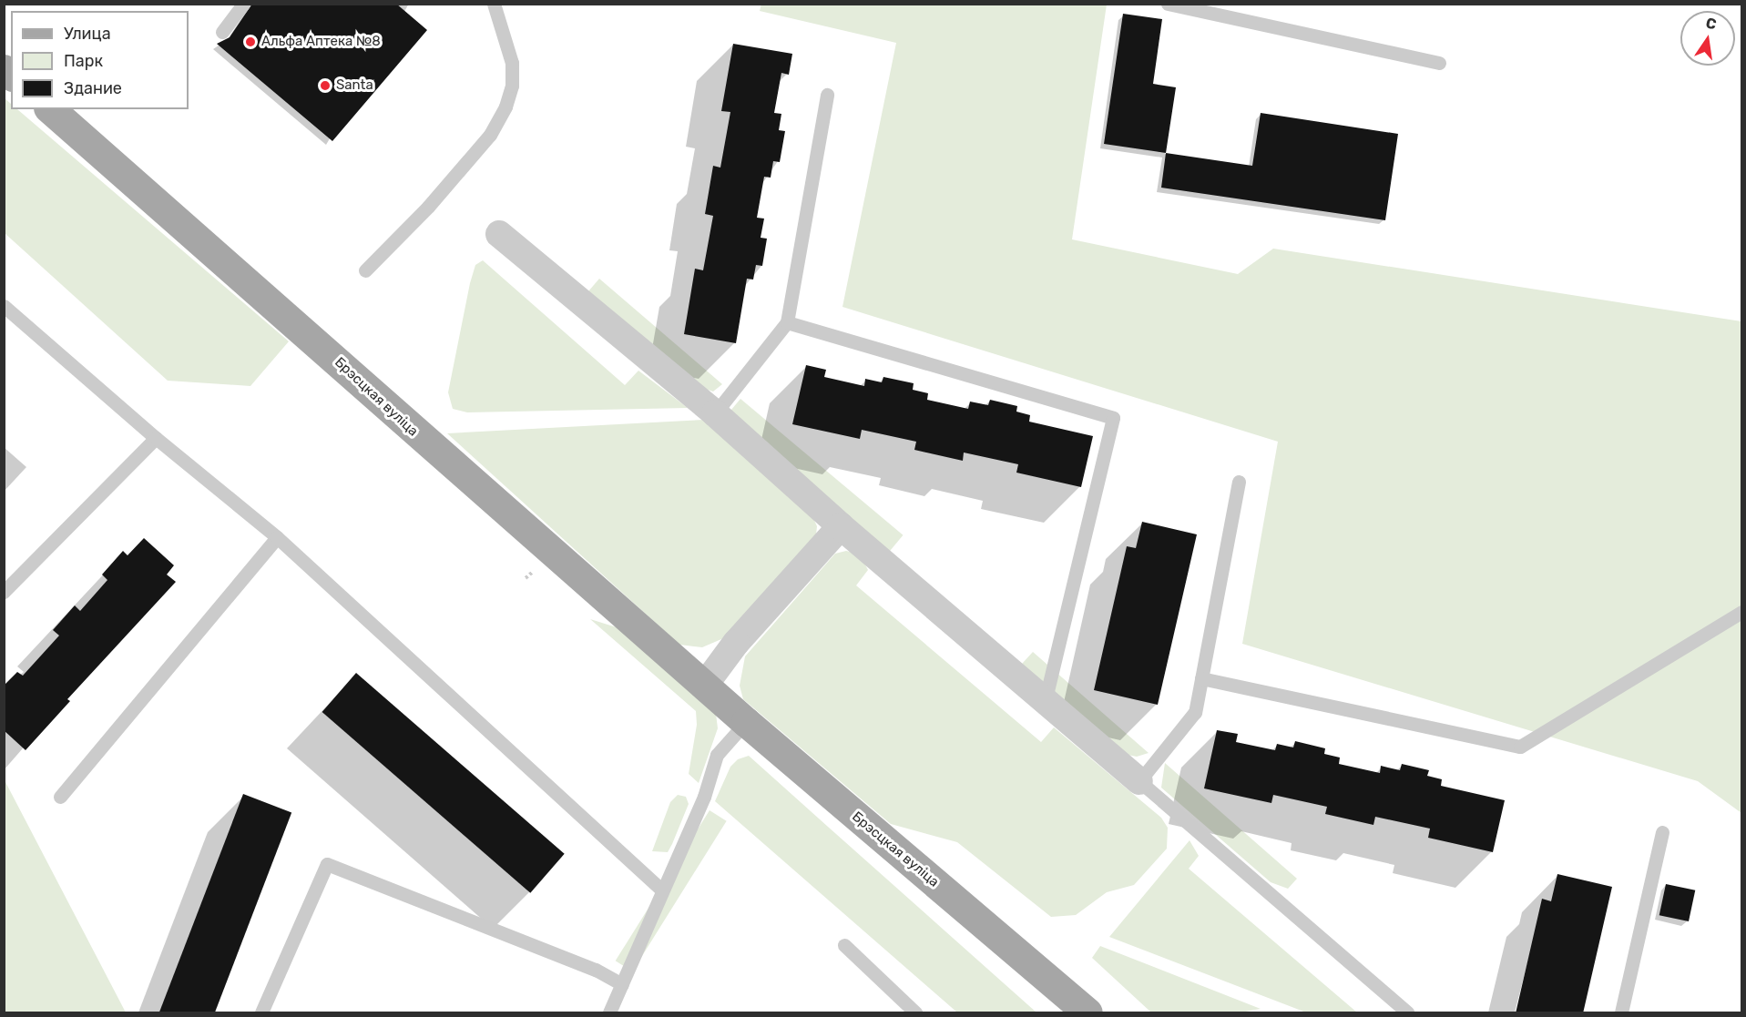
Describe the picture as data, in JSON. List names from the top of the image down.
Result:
{
  "streets": {
    "main road": ["Брэсцкая вуліца"]
  },
  "places": ["Альфа Аптека №8", "Santa"],
  "legend": ["Улица", "Парк", "Здание"],
  "north": "top"
}
